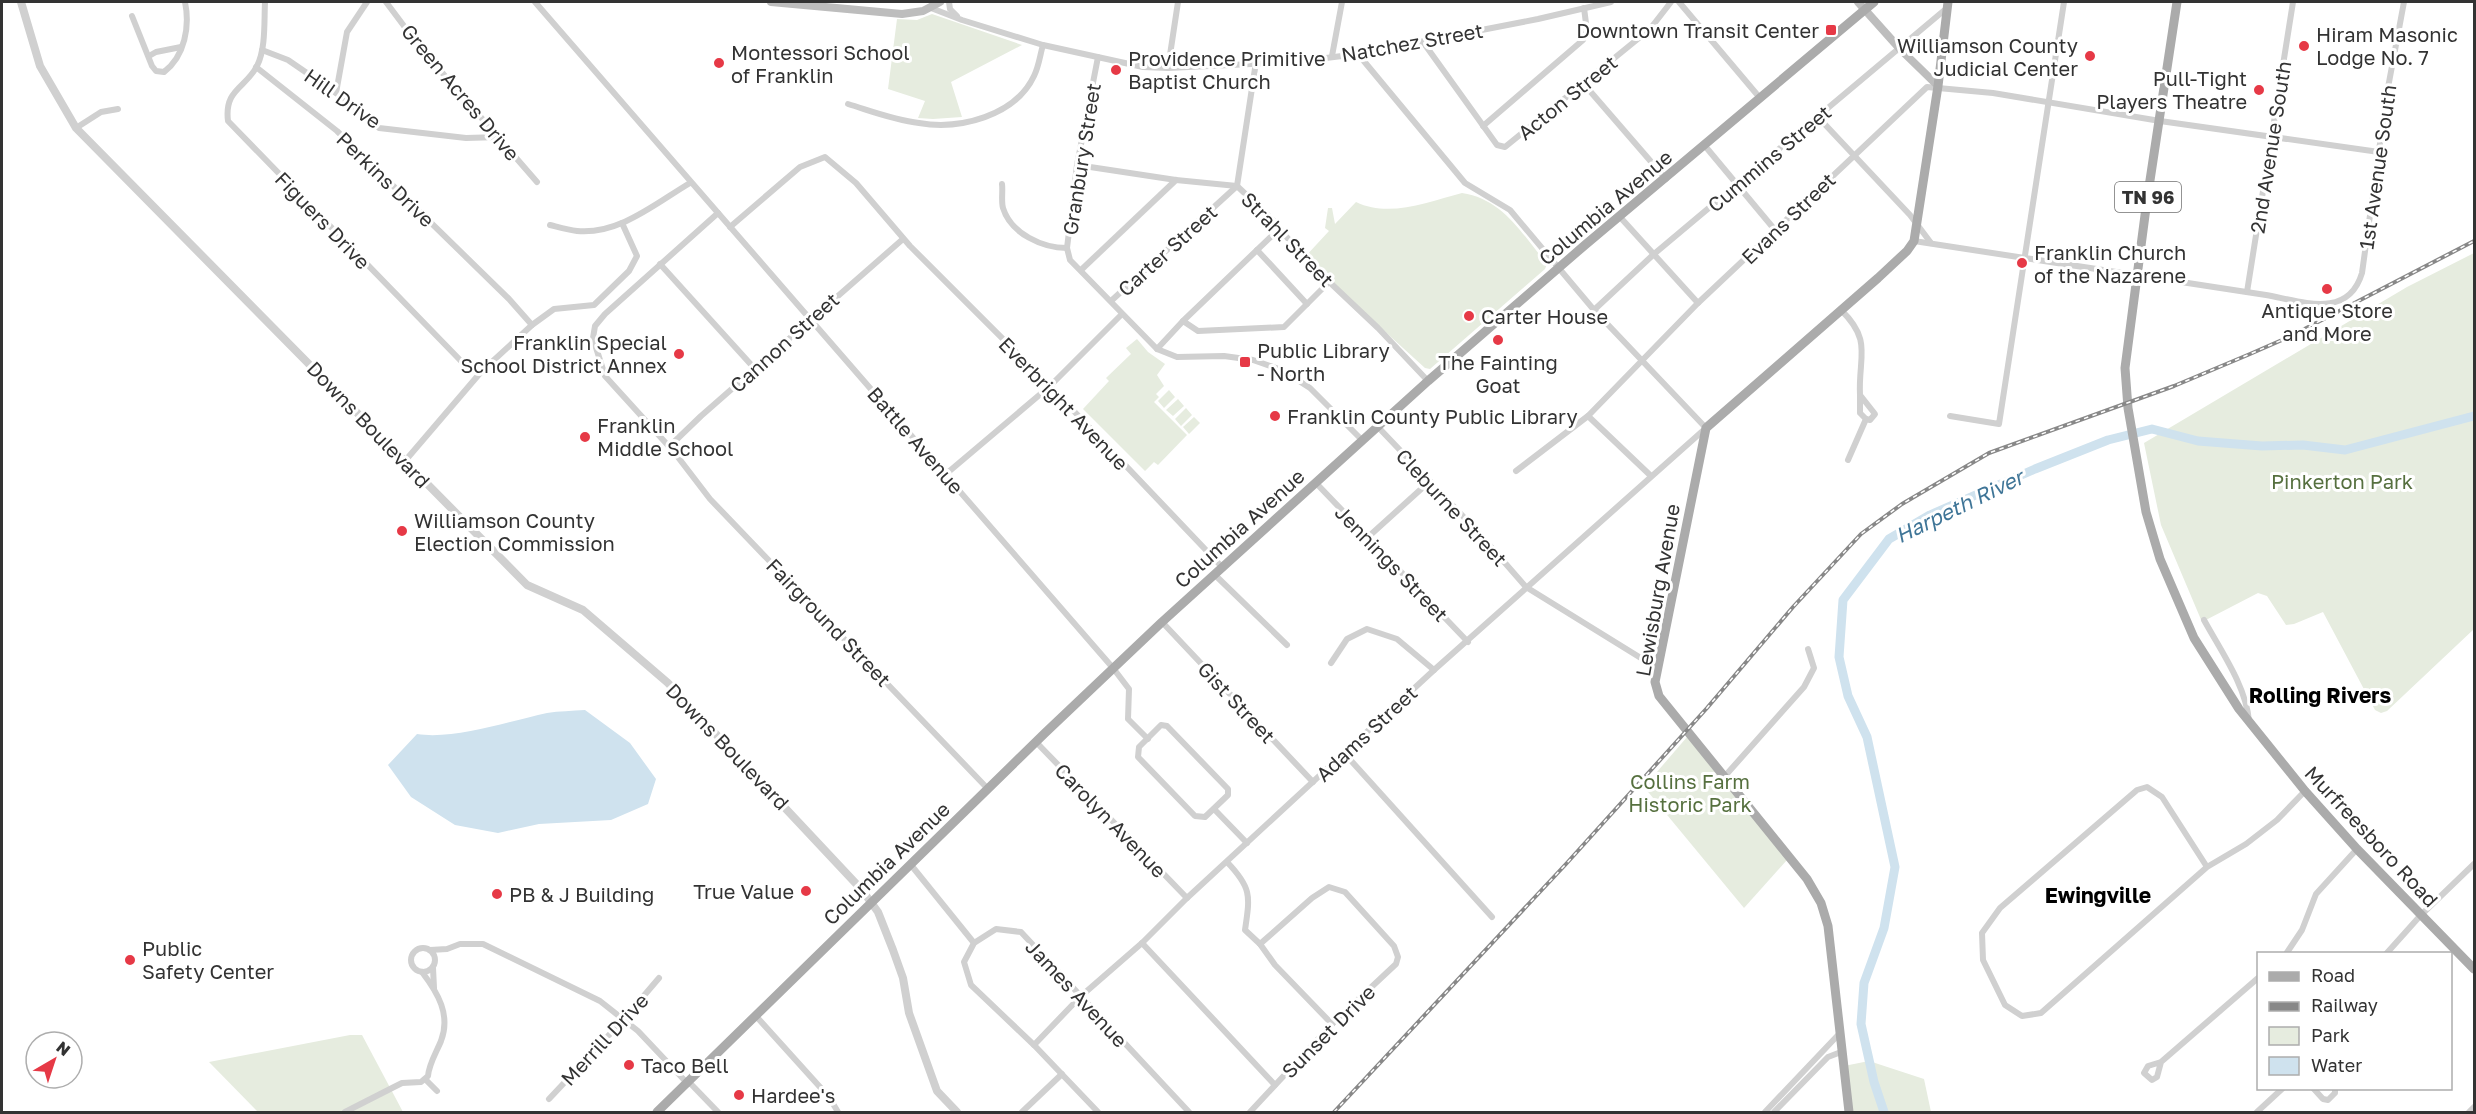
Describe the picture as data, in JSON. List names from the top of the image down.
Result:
{
  "streets": {
    "main road": [
      "TN 96",
      "Columbia Avenue",
      "Lewisburg Avenue",
      "Murfreesboro Road"
    ],
    "street": [
      "Natchez Street",
      "Green Acres Drive",
      "Acton Street",
      "Hill Drive",
      "2nd Avenue South",
      "Cummins Street",
      "Granbury Street",
      "1st Avenue South",
      "Perkins Drive",
      "Evans Street",
      "Figuers Drive",
      "Strahl Street",
      "Carter Street",
      "Cannon Street",
      "Everbright Avenue",
      "Downs Boulevard",
      "Battle Avenue",
      "Cleburne Street",
      "Jennings Street",
      "Fairground Street",
      "Gist Street",
      "Adams Street",
      "Carolyn Avenue",
      "James Avenue",
      "Sunset Drive",
      "Merrill Drive"
    ]
  },
  "crossings": [
    ["Natchez Street", "Acton Street"],
    ["Natchez Street", "Granbury Street"],
    ["Green Acres Drive", "Hill Drive"],
    ["Hill Drive", "Figuers Drive"],
    ["2nd Avenue South", "1st Avenue South"],
    ["Granbury Street", "Strahl Street"],
    ["Granbury Street", "Carter Street"],
    ["Perkins Drive", "Figuers Drive"],
    ["TN 96", "Murfreesboro Road"],
    ["Columbia Avenue", "Strahl Street"],
    ["Columbia Avenue", "Everbright Avenue"],
    ["Columbia Avenue", "Downs Boulevard"],
    ["Columbia Avenue", "Battle Avenue"],
    ["Columbia Avenue", "Cleburne Street"],
    ["Columbia Avenue", "Jennings Street"],
    ["Columbia Avenue", "Fairground Street"],
    ["Columbia Avenue", "Gist Street"],
    ["Columbia Avenue", "Carolyn Avenue"],
    ["Strahl Street", "Carter Street"],
    ["Cannon Street", "Everbright Avenue"],
    ["Cannon Street", "Battle Avenue"],
    ["Cannon Street", "Fairground Street"],
    ["Everbright Avenue", "Battle Avenue"],
    ["Cleburne Street", "Lewisburg Avenue"],
    ["Cleburne Street", "Adams Street"],
    ["Jennings Street", "Adams Street"],
    ["Lewisburg Avenue", "Adams Street"],
    ["Gist Street", "Adams Street"],
    ["Adams Street", "Carolyn Avenue"],
    ["Adams Street", "James Avenue"]
  ],
  "districts": ["Rolling Rivers", "Ewingville"],
  "water": ["Harpeth River"],
  "parks": ["Pinkerton Park", "Collins Farm Historic Park"],
  "places": {
    "transit": ["Downtown Transit Center", "Public Library - North"],
    "other": [
      "Hiram Masonic Lodge No. 7",
      "Williamson County Judicial Center",
      "Montessori School of Franklin",
      "Providence Primitive Baptist Church",
      "Pull-Tight Players Theatre",
      "Franklin Church of the Nazarene",
      "Antique Store and More",
      "Carter House",
      "The Fainting Goat",
      "Franklin Special School District Annex",
      "Franklin County Public Library",
      "Franklin Middle School",
      "Williamson County Election Commission",
      "True Value",
      "PB & J Building",
      "Public Safety Center",
      "Taco Bell",
      "Hardee's"
    ]
  },
  "legend": [
    "Road",
    "Railway",
    "Park",
    "Water"
  ],
  "north": "top right"
}
